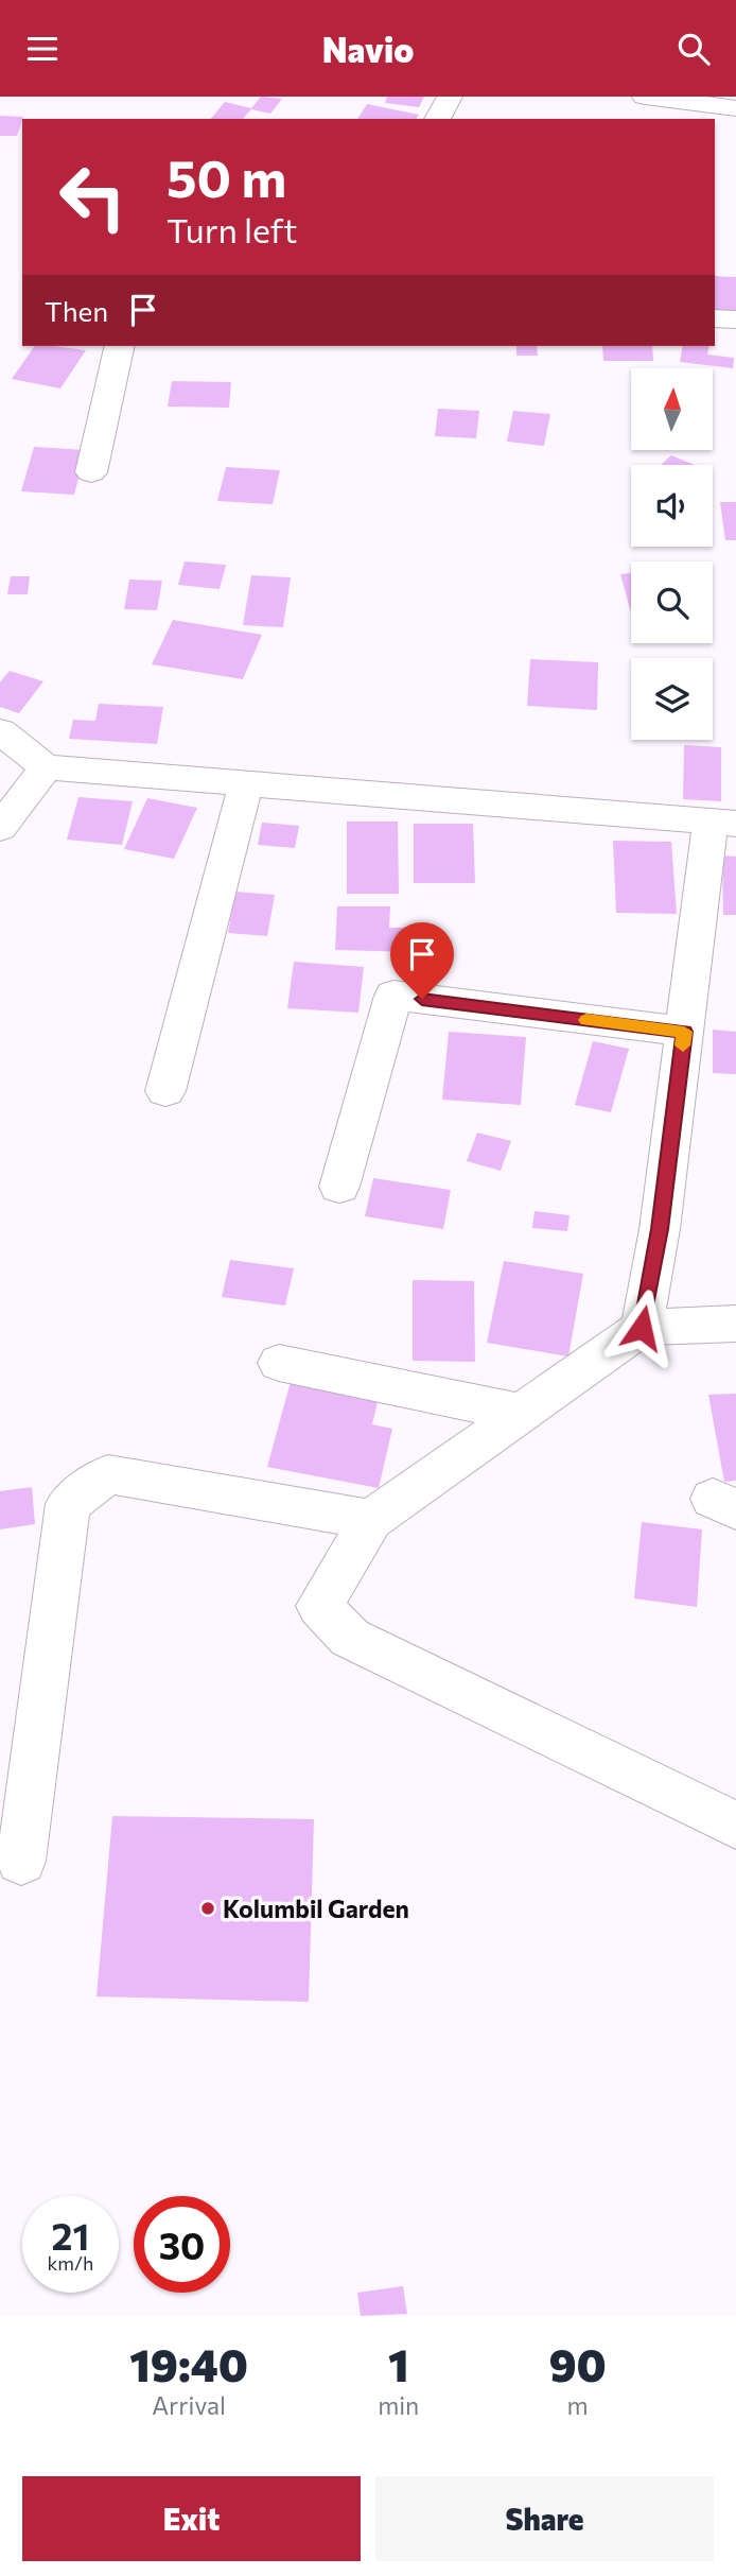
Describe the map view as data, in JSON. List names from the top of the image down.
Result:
{
  "places": ["Kolumbil Garden"],
  "north": "top",
  "page": {
    "header": "Navio",
    "turn": ["50 m", "Turn left"],
    "then": "Then",
    "speed": "21 km/h",
    "limit": "30",
    "eta": [
      "19:40",
      "Arrival",
      "1",
      "min",
      "90",
      "m"
    ],
    "buttons": ["Exit", "Share"]
  }
}
